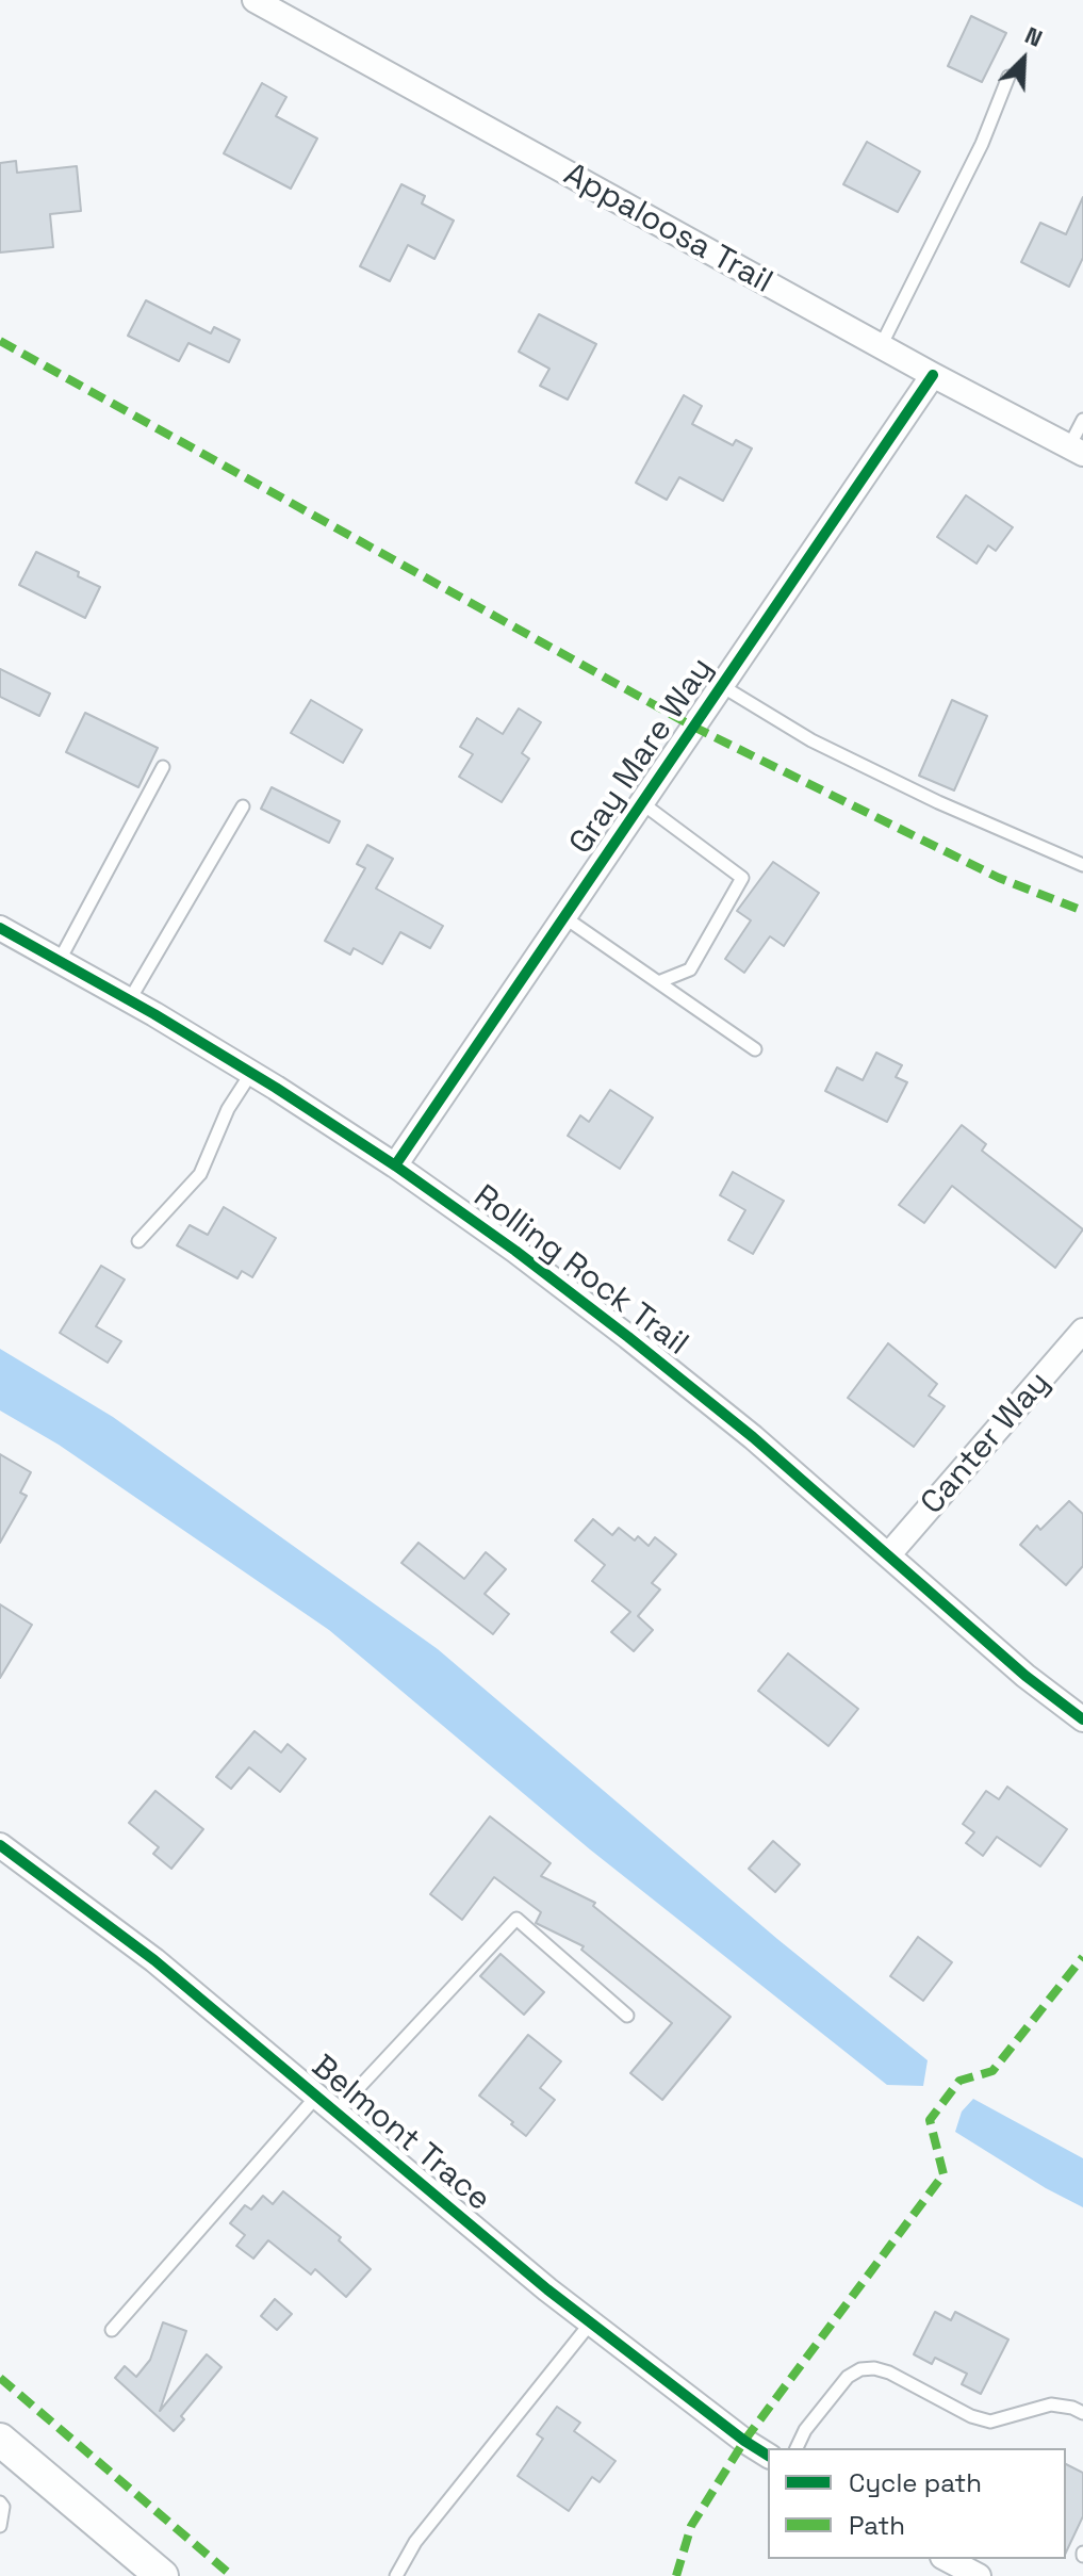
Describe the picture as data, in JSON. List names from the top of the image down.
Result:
{
  "streets": {
    "street": [
      "Appaloosa Trail",
      "Gray Mare Way",
      "Rolling Rock Trail",
      "Canter Way",
      "Belmont Trace"
    ]
  },
  "crossings": [
    ["Appaloosa Trail", "Gray Mare Way"],
    ["Gray Mare Way", "Rolling Rock Trail"],
    ["Rolling Rock Trail", "Canter Way"]
  ],
  "legend": ["Cycle path", "Path"],
  "north": "top right"
}
